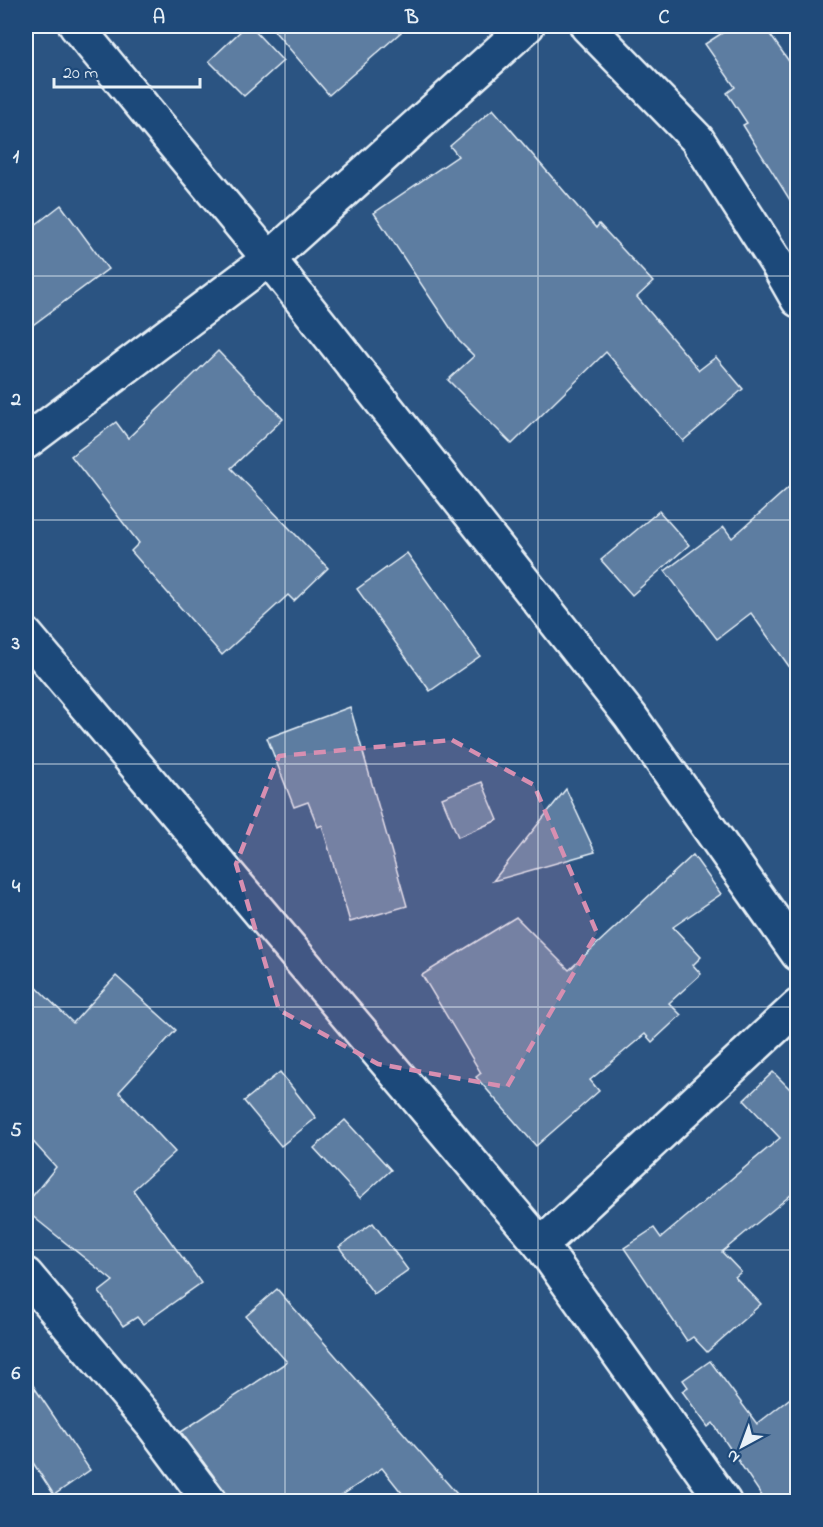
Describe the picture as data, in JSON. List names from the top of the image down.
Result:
{
  "scale_bar": "20 m",
  "north": "bottom left",
  "grid": {
    "columns": ["A", "B", "C"],
    "rows": [
      "1",
      "2",
      "3",
      "4",
      "5",
      "6"
    ]
  }
}
